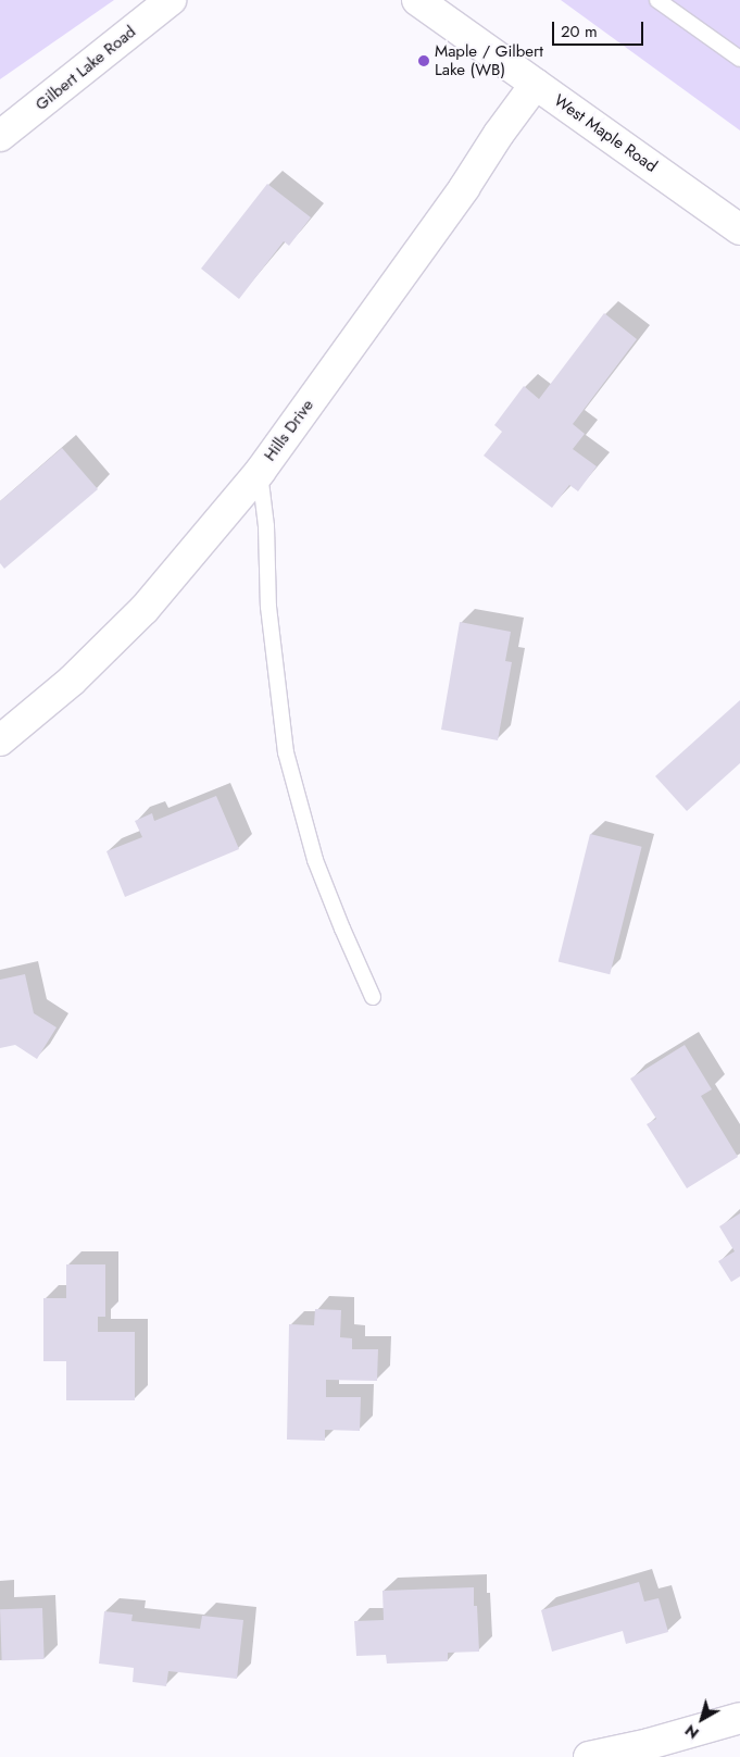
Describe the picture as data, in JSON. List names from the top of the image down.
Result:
{
  "streets": {
    "street": ["Gilbert Lake Road", "West Maple Road", "Hills Drive"]
  },
  "crossings": [
    ["West Maple Road", "Hills Drive"]
  ],
  "places": ["Maple / Gilbert Lake (WB)"],
  "scale_bar": "20 m",
  "north": "bottom left"
}
